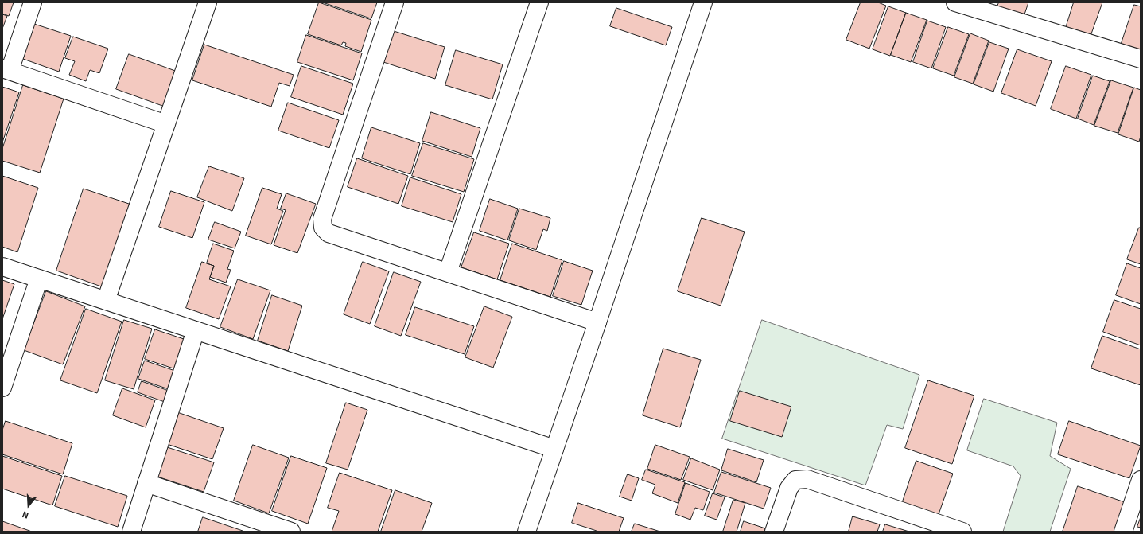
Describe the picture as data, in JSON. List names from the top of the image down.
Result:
{
  "north": "bottom"
}
